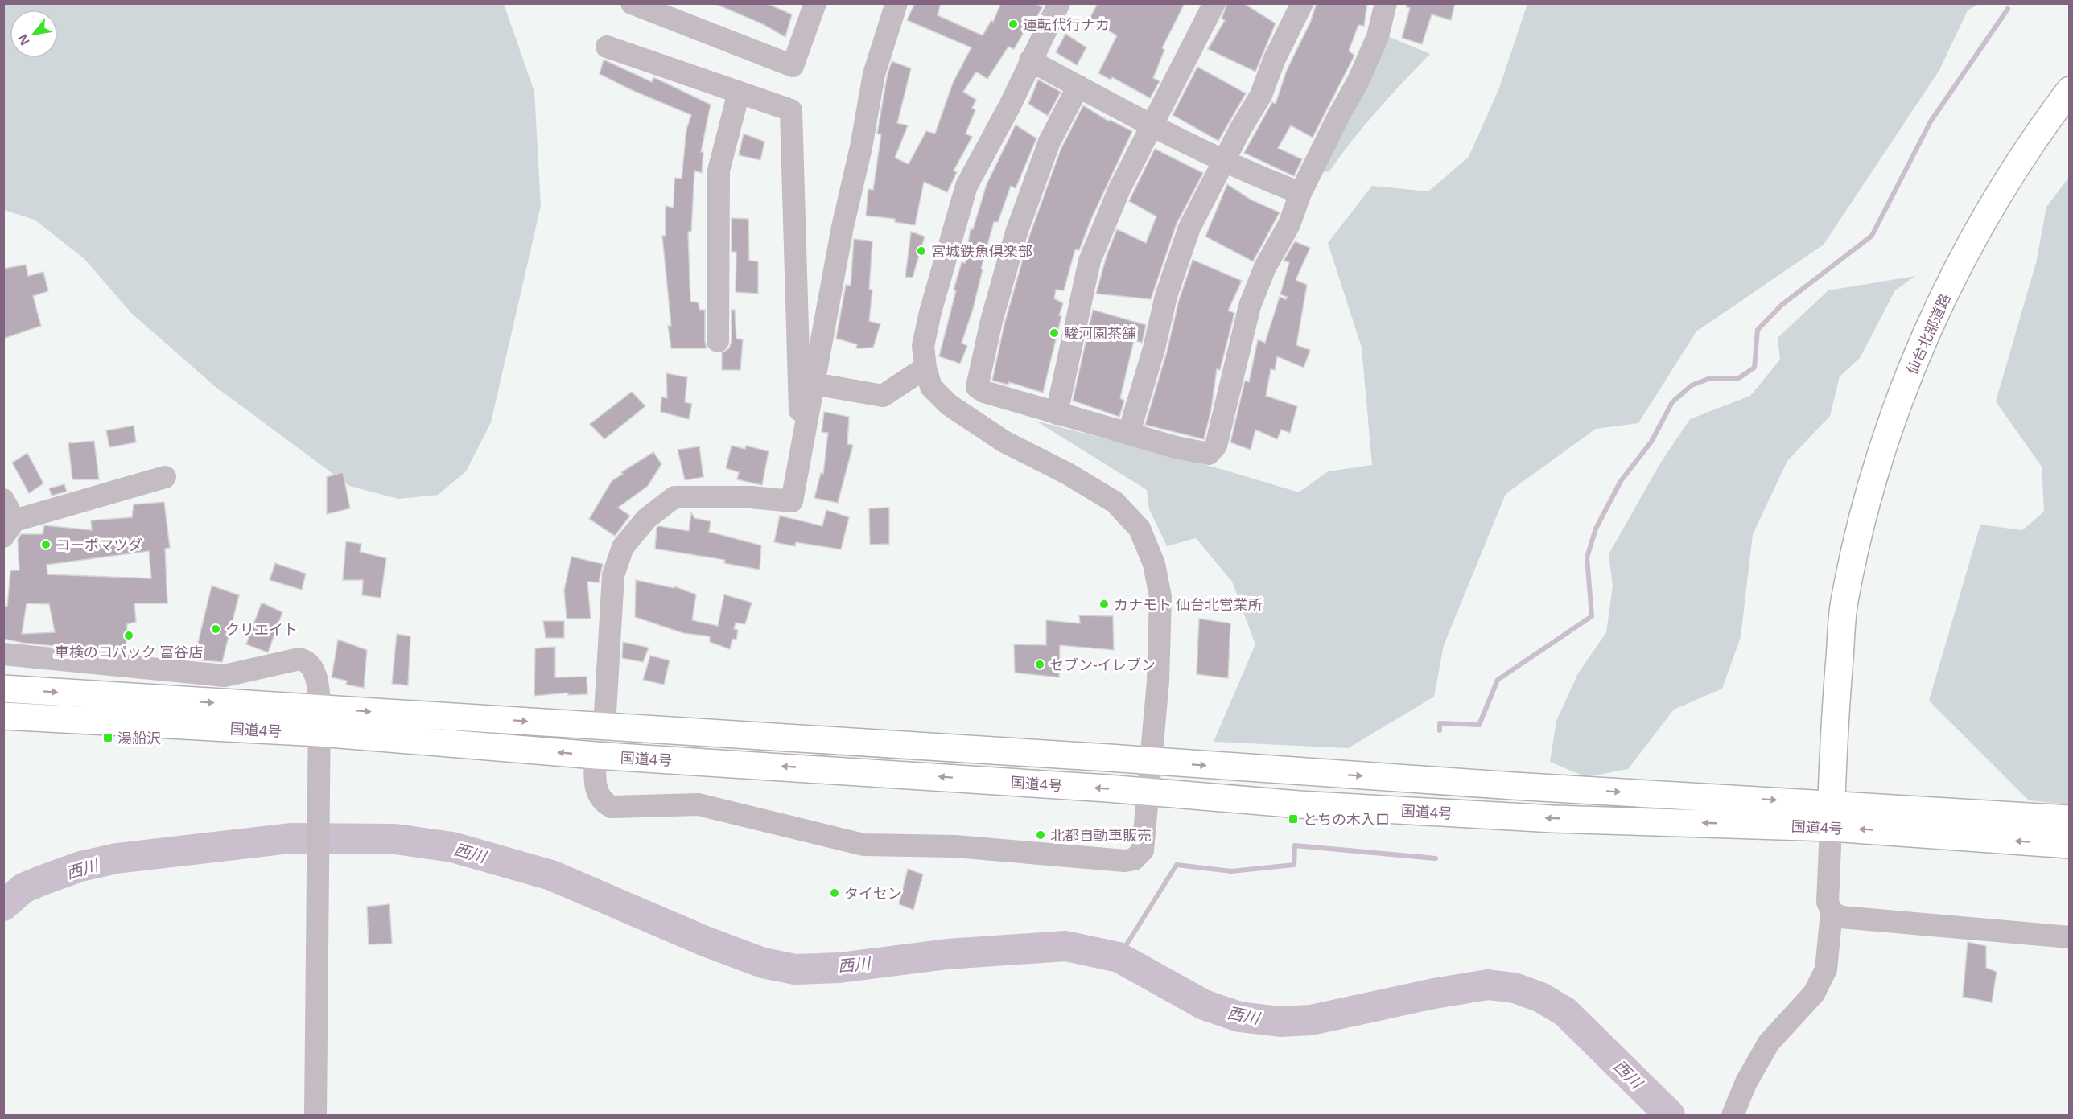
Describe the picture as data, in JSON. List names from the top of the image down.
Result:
{
  "streets": {
    "highway": ["仙台北部道路", "国道4号"]
  },
  "crossings": [
    ["仙台北部道路", "国道4号"]
  ],
  "water": ["西川"],
  "places": {
    "other": [
      "運転代行ナカ",
      "宮城鉄魚倶楽部",
      "駿河園茶舗",
      "コーポマツダ",
      "カナモト 仙台北営業所",
      "クリエイト",
      "車検のコパック 富谷店",
      "セブン-イレブン",
      "北都自動車販売",
      "タイセン"
    ],
    "transit": ["湯船沢", "とちの木入口"]
  },
  "north": "bottom left"
}
